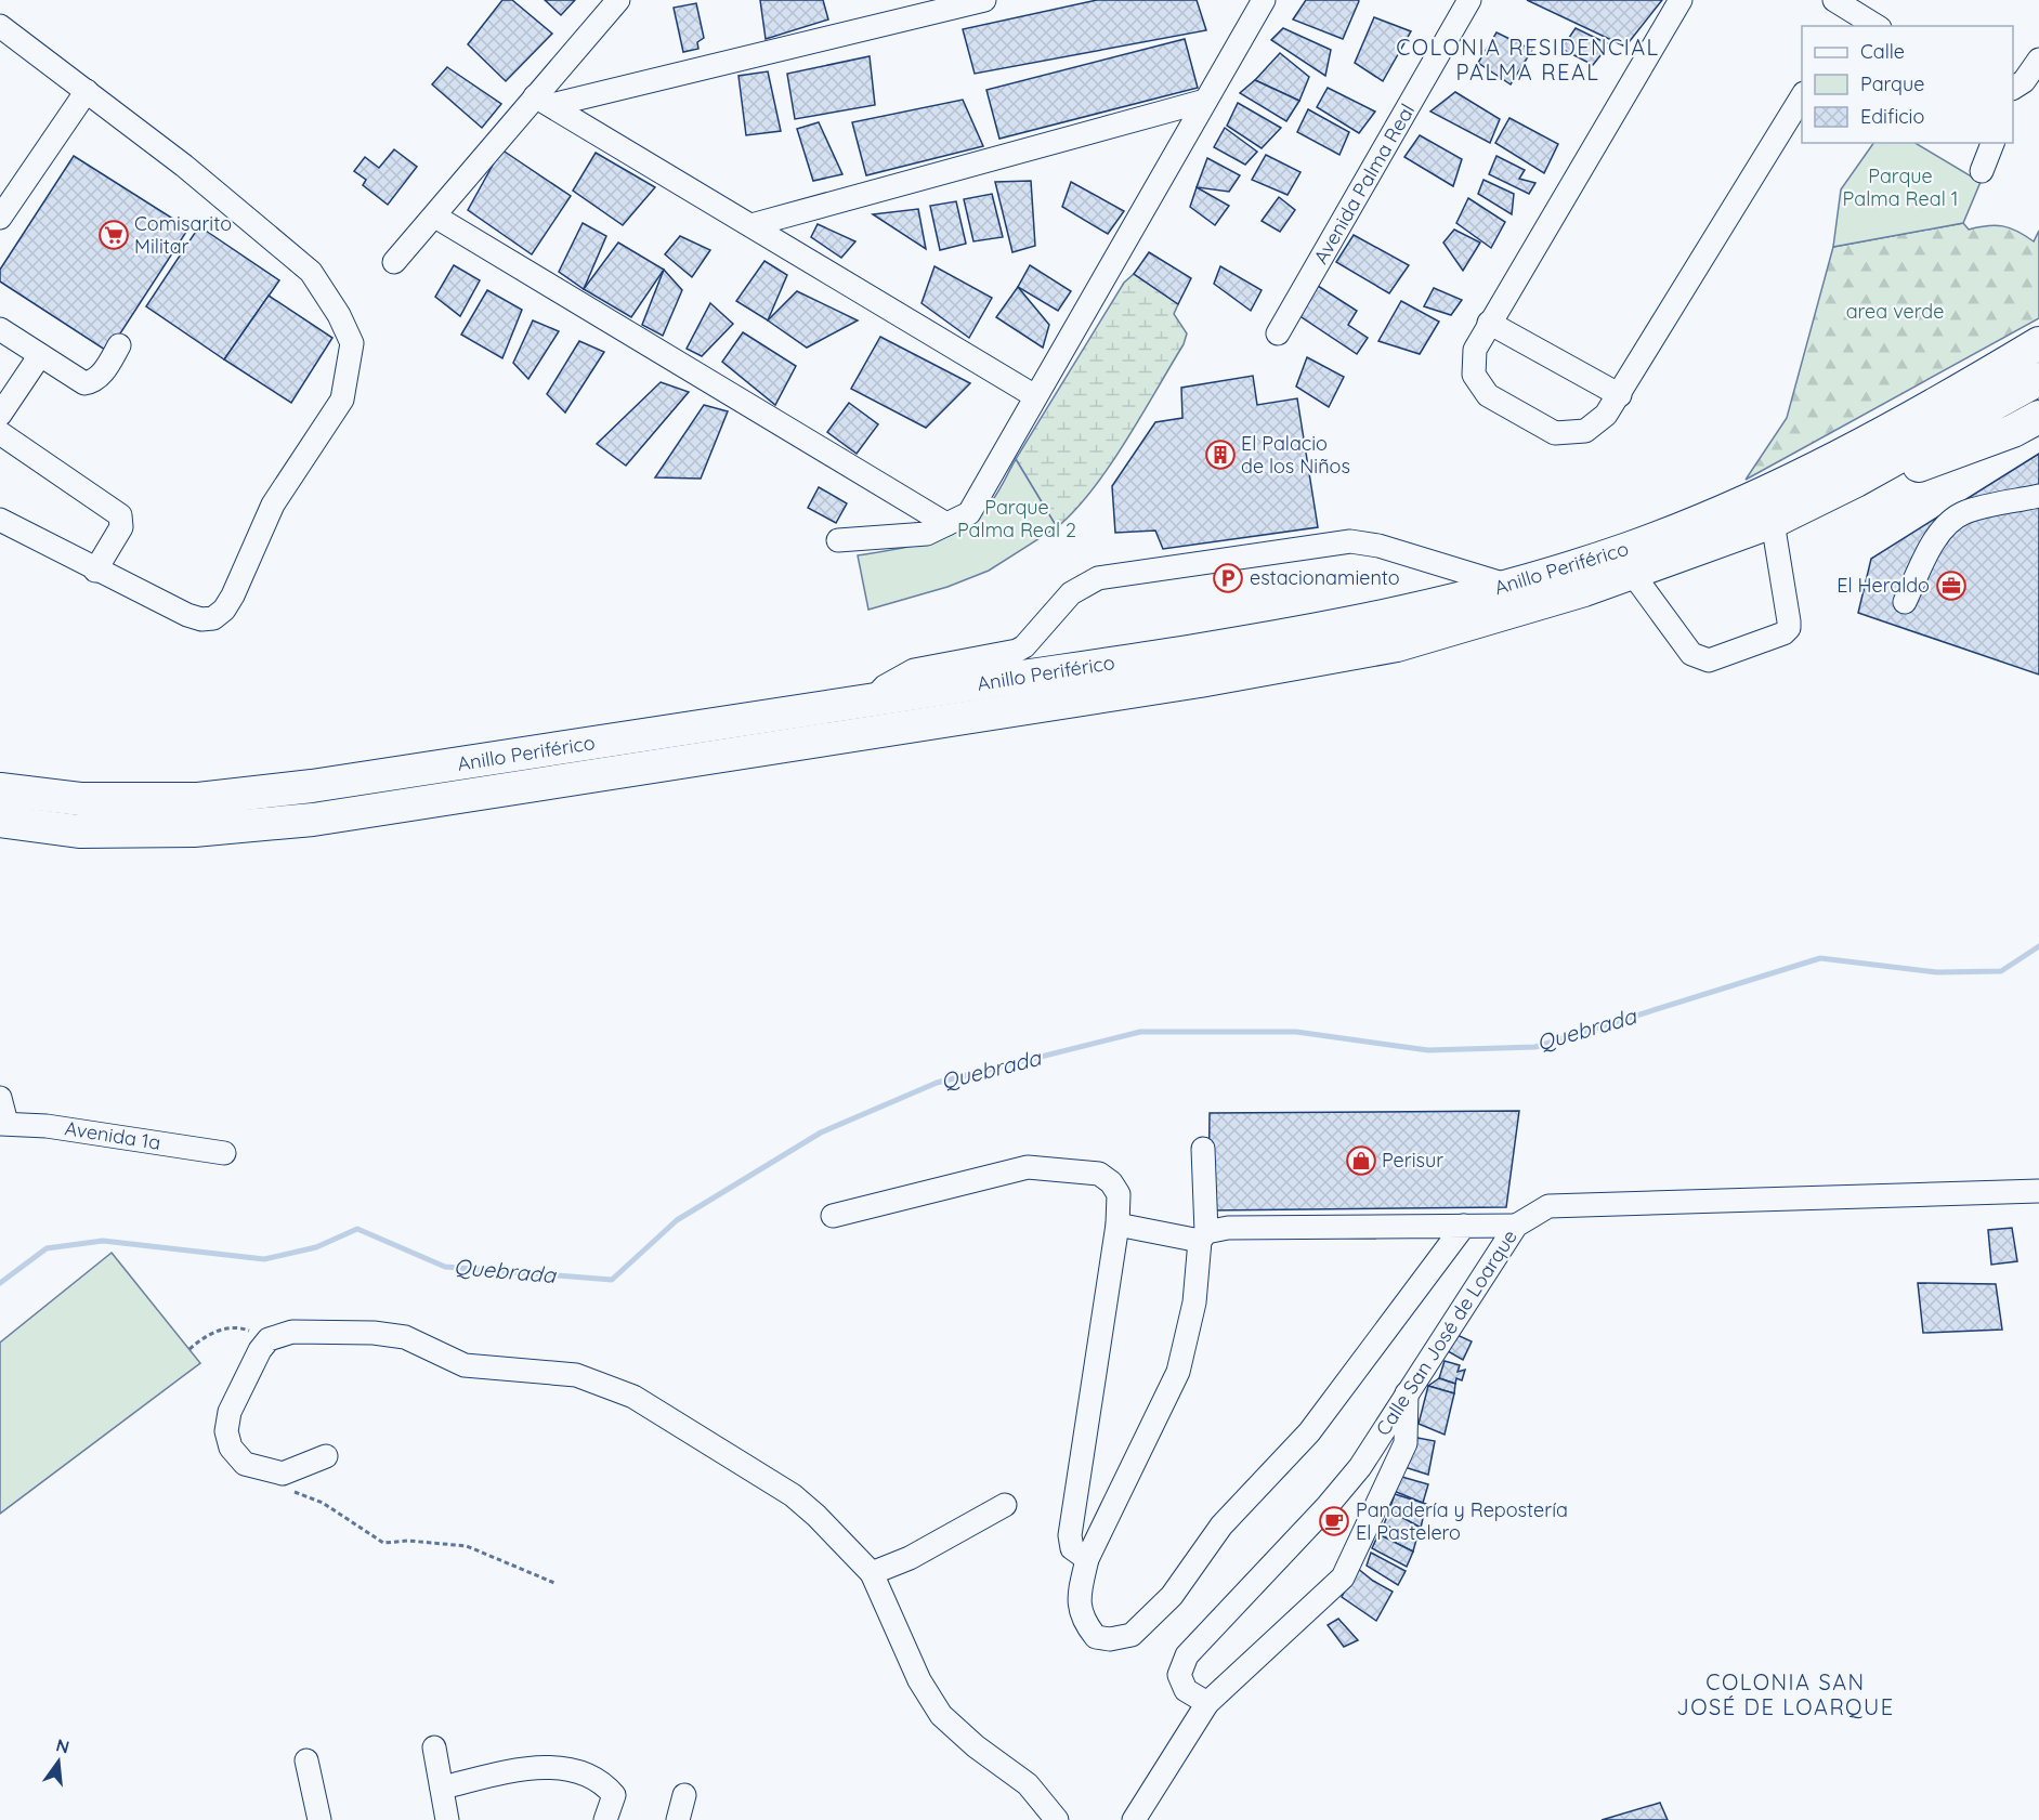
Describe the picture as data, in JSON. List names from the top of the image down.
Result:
{
  "streets": {
    "highway": ["Anillo Periférico"],
    "street": ["Avenida Palma Real", "Avenida 1a", "Calle San José de Loarque"]
  },
  "districts": ["COLONIA RESIDENCIAL PALMA REAL", "COLONIA SAN JOSÉ DE LOARQUE"],
  "water": ["Quebrada"],
  "parks": ["Parque Palma Real 1", "area verde", "Parque Palma Real 2"],
  "places": {
    "supermarket": ["Comisarito Militar"],
    "building": ["El Palacio de los Niños"],
    "parking": ["estacionamiento"],
    "office": ["El Heraldo"],
    "shop": ["Perisur"],
    "cafe": ["Panadería y Repostería El Pastelero"]
  },
  "legend": ["Calle", "Parque", "Edificio"],
  "north": "top"
}
